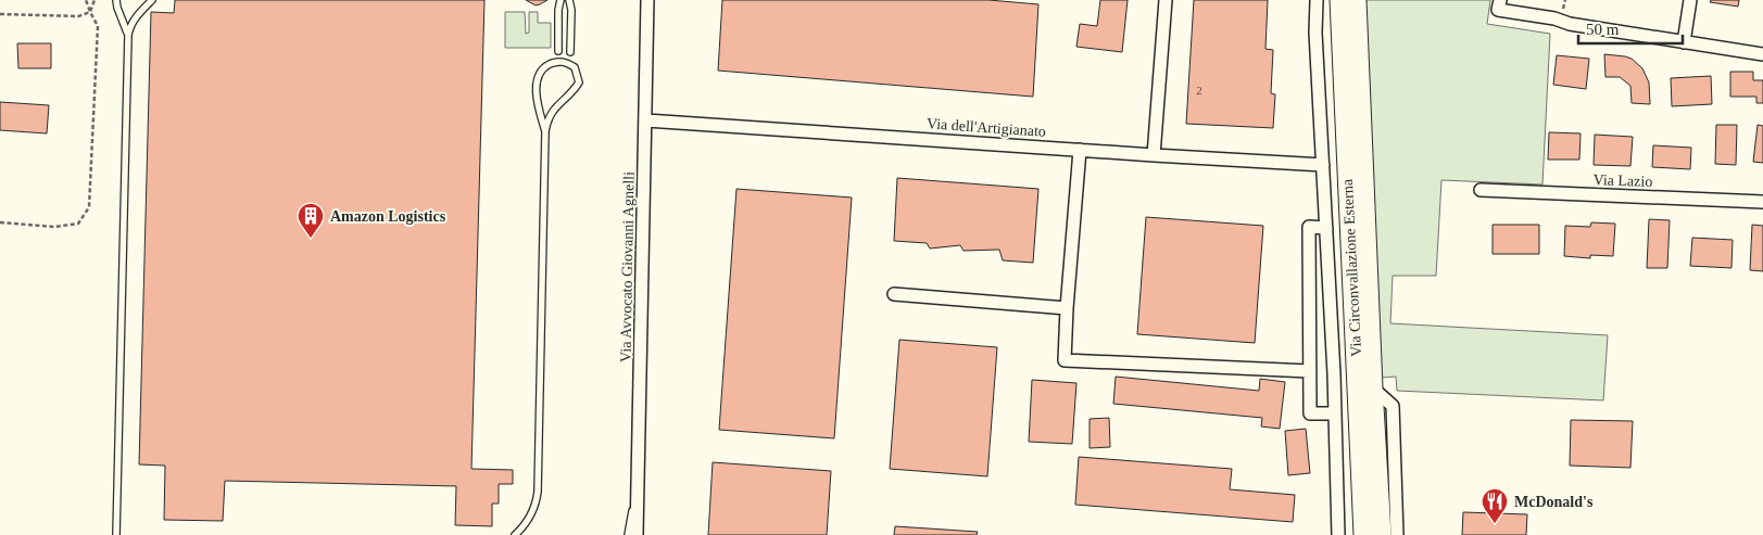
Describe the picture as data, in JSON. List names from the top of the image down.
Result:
{
  "streets": {
    "main road": ["Via Circonvallazione Esterna"],
    "street": ["Via dell'Artigianato", "Via Lazio", "Via Avvocato Giovanni Agnelli"]
  },
  "crossings": [
    ["Via dell'Artigianato", "Via Avvocato Giovanni Agnelli"],
    ["Via dell'Artigianato", "Via Circonvallazione Esterna"]
  ],
  "places": {
    "building": ["Amazon Logistics"],
    "restaurant": ["McDonald's"]
  },
  "house_numbers": ["2"],
  "scale_bar": "50 m"
}
